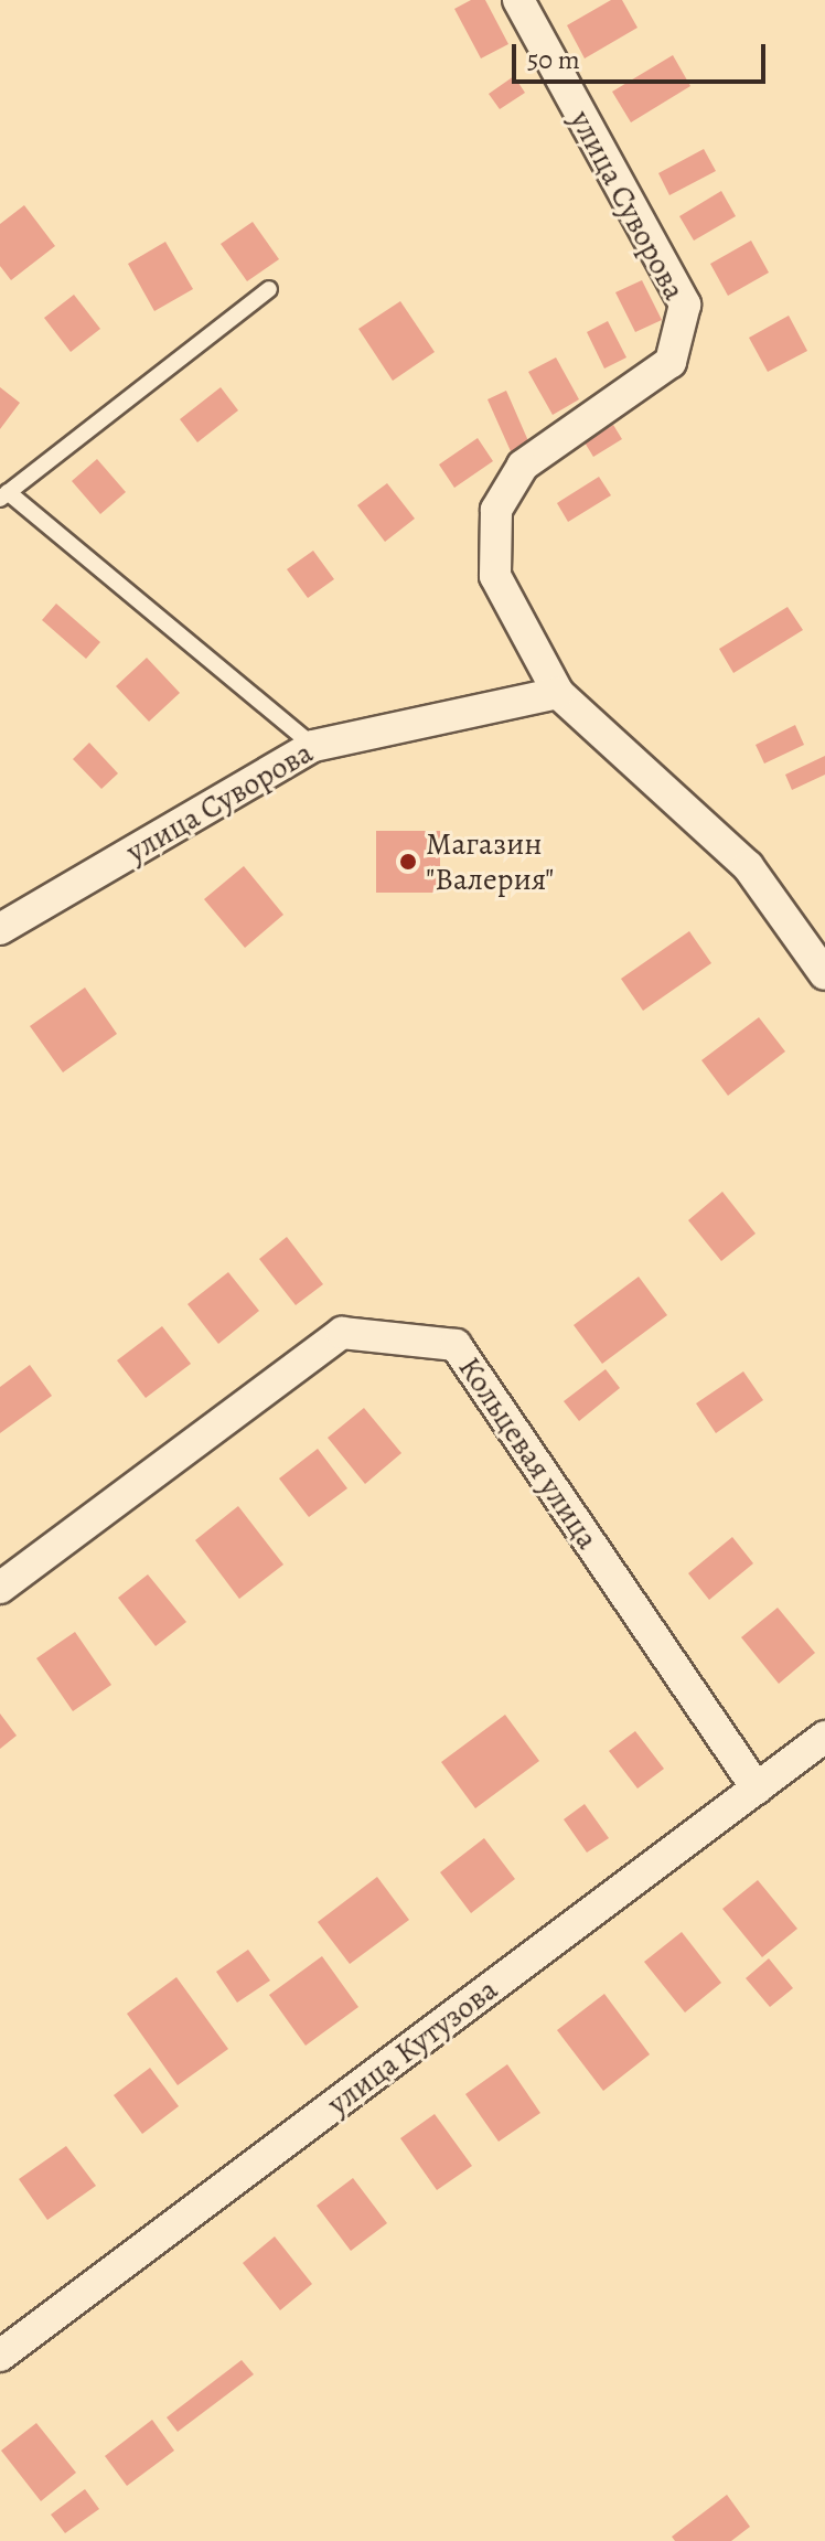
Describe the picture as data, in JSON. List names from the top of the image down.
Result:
{
  "streets": {
    "street": ["улица Суворова", "Кольцевая улица", "улица Кутузова"]
  },
  "crossings": [
    ["Кольцевая улица", "улица Кутузова"]
  ],
  "places": ["Магазин \"Валерия\""],
  "scale_bar": "50 m"
}
